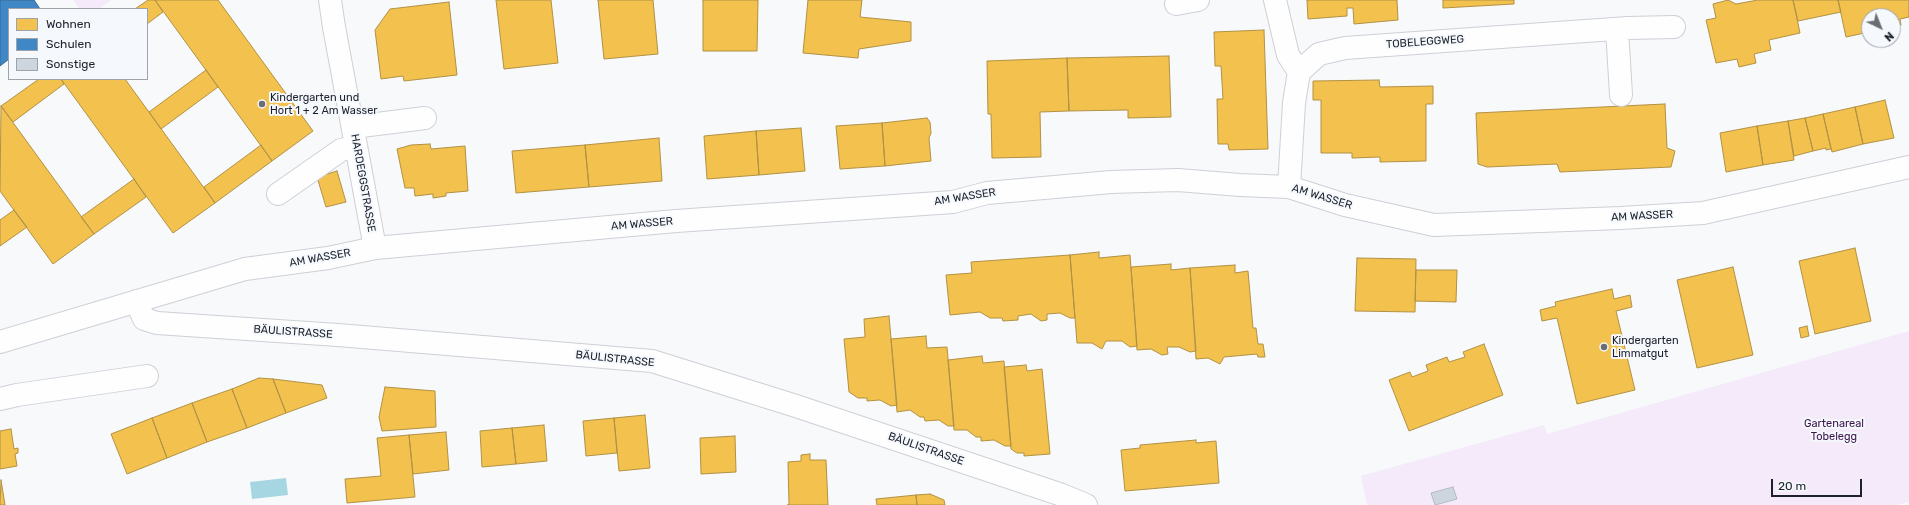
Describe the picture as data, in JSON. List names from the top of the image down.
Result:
{
  "streets": {
    "street": [
      "TOBELEGGWEG",
      "HARDEGGSTRASSE",
      "AM WASSER",
      "BÄULISTRASSE"
    ]
  },
  "crossings": [
    ["HARDEGGSTRASSE", "AM WASSER"],
    ["AM WASSER", "BÄULISTRASSE"]
  ],
  "parks": ["Gartenareal Tobelegg"],
  "places": ["Kindergarten und Hort 1 + 2 Am Wasser", "Kindergarten Limmatgut"],
  "legend": ["Wohnen", "Schulen", "Sonstige"],
  "scale_bar": "20 m",
  "north": "bottom right"
}
